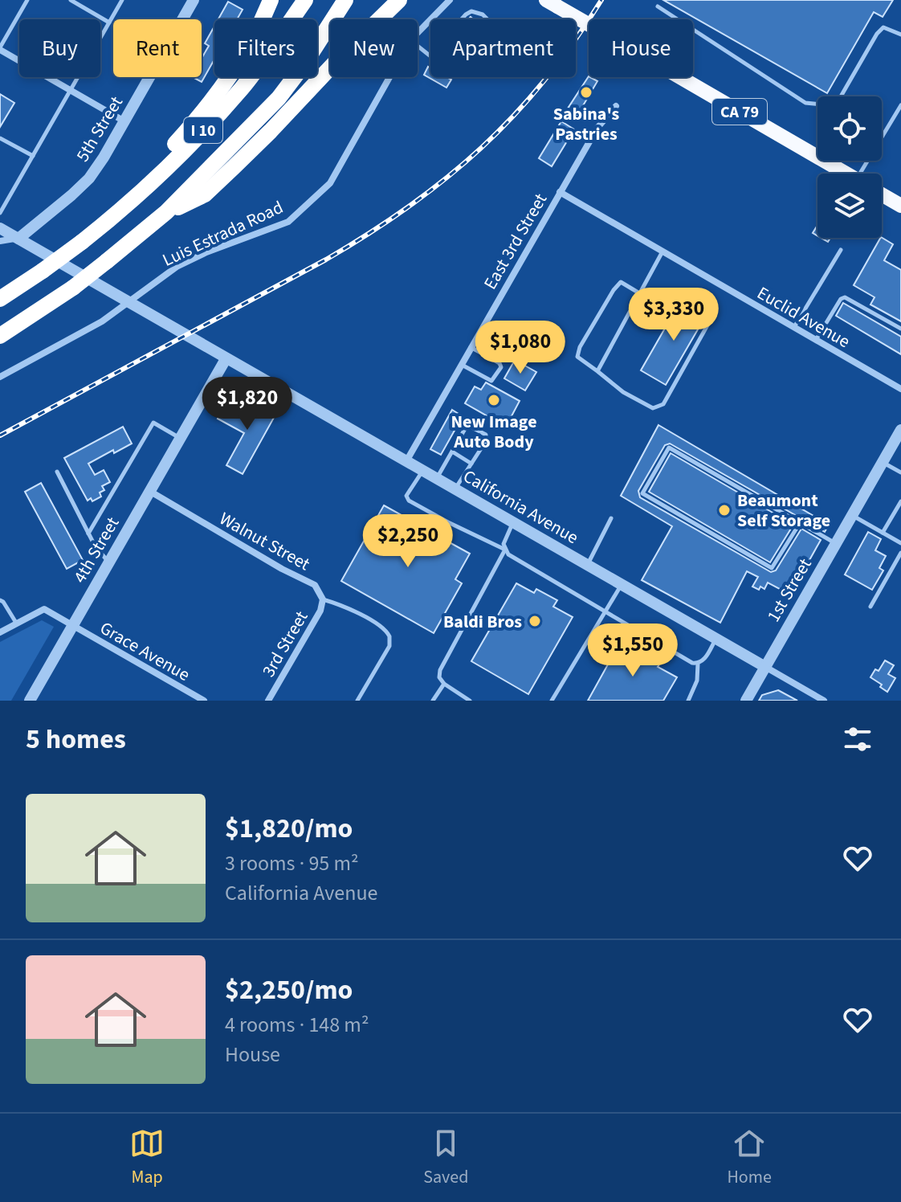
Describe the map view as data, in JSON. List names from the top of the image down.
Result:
{
  "streets": {
    "highway": ["CA 79", "I 10"],
    "street": [
      "5th Street",
      "Luis Estrada Road",
      "East 3rd Street",
      "Euclid Avenue",
      "California Avenue",
      "Walnut Street",
      "4th Street",
      "1st Street",
      "3rd Street",
      "Grace Avenue"
    ]
  },
  "crossings": [
    ["5th Street", "California Avenue"],
    ["Luis Estrada Road", "California Avenue"],
    ["East 3rd Street", "Euclid Avenue"],
    ["East 3rd Street", "California Avenue"],
    ["California Avenue", "4th Street"],
    ["California Avenue", "1st Street"],
    ["Walnut Street", "4th Street"],
    ["Walnut Street", "3rd Street"],
    ["4th Street", "Grace Avenue"]
  ],
  "places": [
    "Sabina's Pastries",
    "New Image Auto Body",
    "Beaumont Self Storage",
    "Baldi Bros"
  ],
  "page": {
    "chip": [
      "Buy",
      "Rent",
      "Filters",
      "New",
      "Apartment",
      "House"
    ],
    "price": [
      "$3,330",
      "$1,080",
      "$1,820",
      "$2,250",
      "$1,550"
    ],
    "heading": "5 homes",
    "list": [
      {
        "name": "$1,820/mo",
        "note": "3 rooms · 95 m² · California Avenue"
      },
      {
        "name": "$2,250/mo",
        "note": "4 rooms · 148 m² · House"
      }
    ],
    "tabs": ["Map", "Saved", "Home"]
  }
}
